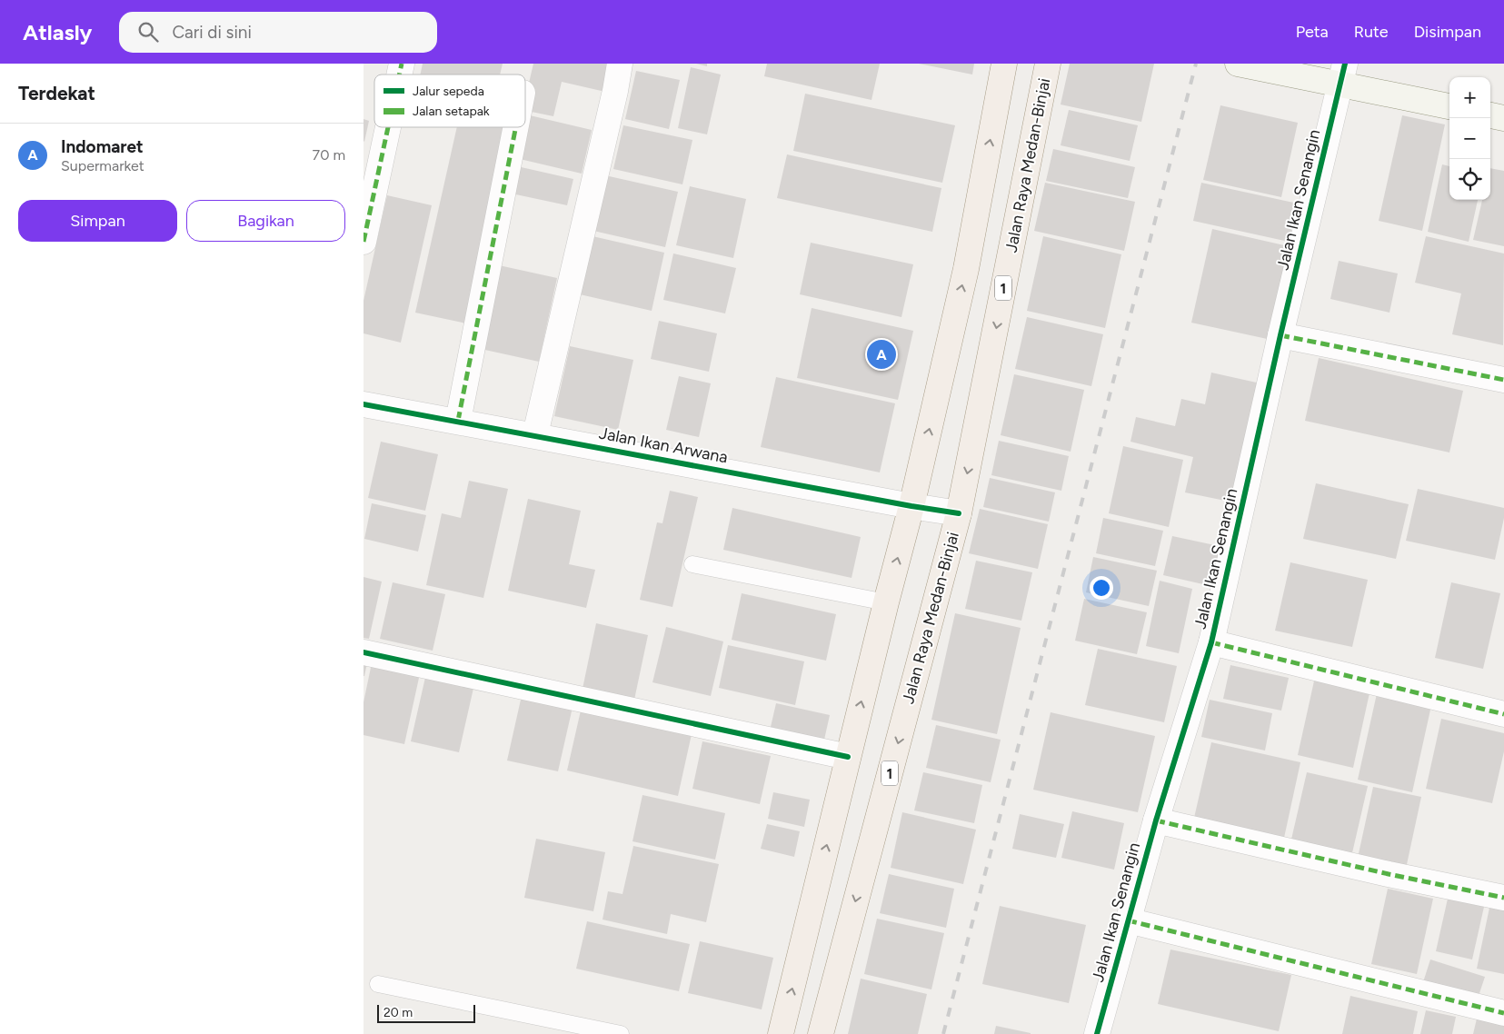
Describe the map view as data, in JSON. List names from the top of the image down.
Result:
{
  "streets": {
    "main road": ["Jalan Raya Medan-Binjai", "1"],
    "street": ["Jalan Ikan Senangin", "Jalan Ikan Arwana"]
  },
  "crossings": [
    ["Jalan Raya Medan-Binjai", "Jalan Ikan Arwana"]
  ],
  "legend": ["Jalur sepeda", "Jalan setapak"],
  "scale_bar": "20 m",
  "page": {
    "header": "Atlasly",
    "search": "Cari di sini",
    "nav": ["Peta", "Rute", "Disimpan"],
    "heading": "Terdekat",
    "map_buttons": ["+", "−"],
    "list": [
      {
        "mark": "A",
        "name": "Indomaret",
        "note": "Supermarket",
        "value": "70 m"
      }
    ],
    "buttons": ["Simpan", "Bagikan"],
    "pins": "A",
    "scale": "20 m"
  }
}
